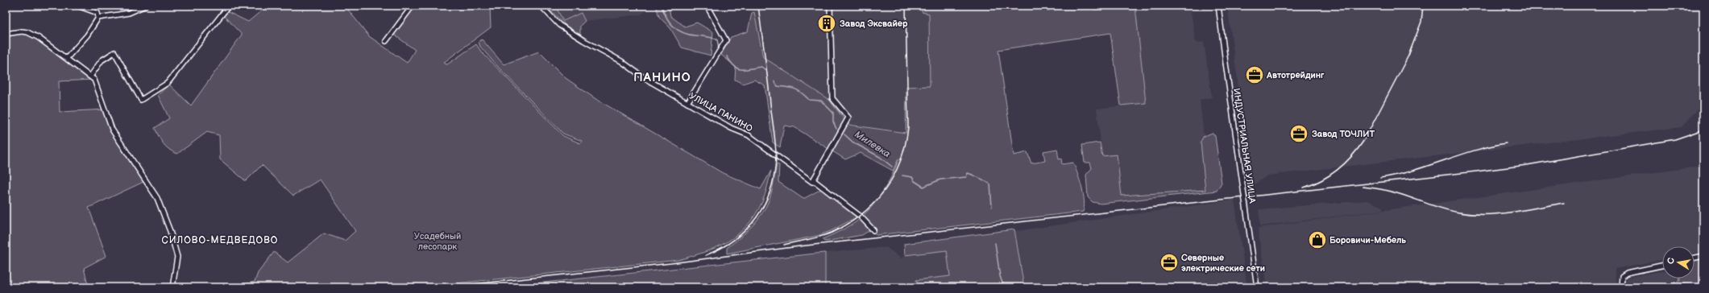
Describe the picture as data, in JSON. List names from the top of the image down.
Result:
{
  "streets": {
    "street": ["УЛИЦА ПАНИНО", "ИНДУСТРИАЛЬНАЯ УЛИЦА"]
  },
  "districts": ["ПАНИНО", "СИЛОВО-МЕДВЕДОВО"],
  "water": ["Милевка"],
  "parks": ["Усадебный лесопарк"],
  "places": {
    "building": ["Завод Эксвайер"],
    "office": ["Автотрейдинг", "Завод ТОЧЛИТ", "Северные электрические сети"],
    "shop": ["Боровичи-Мебель"]
  },
  "north": "left"
}
